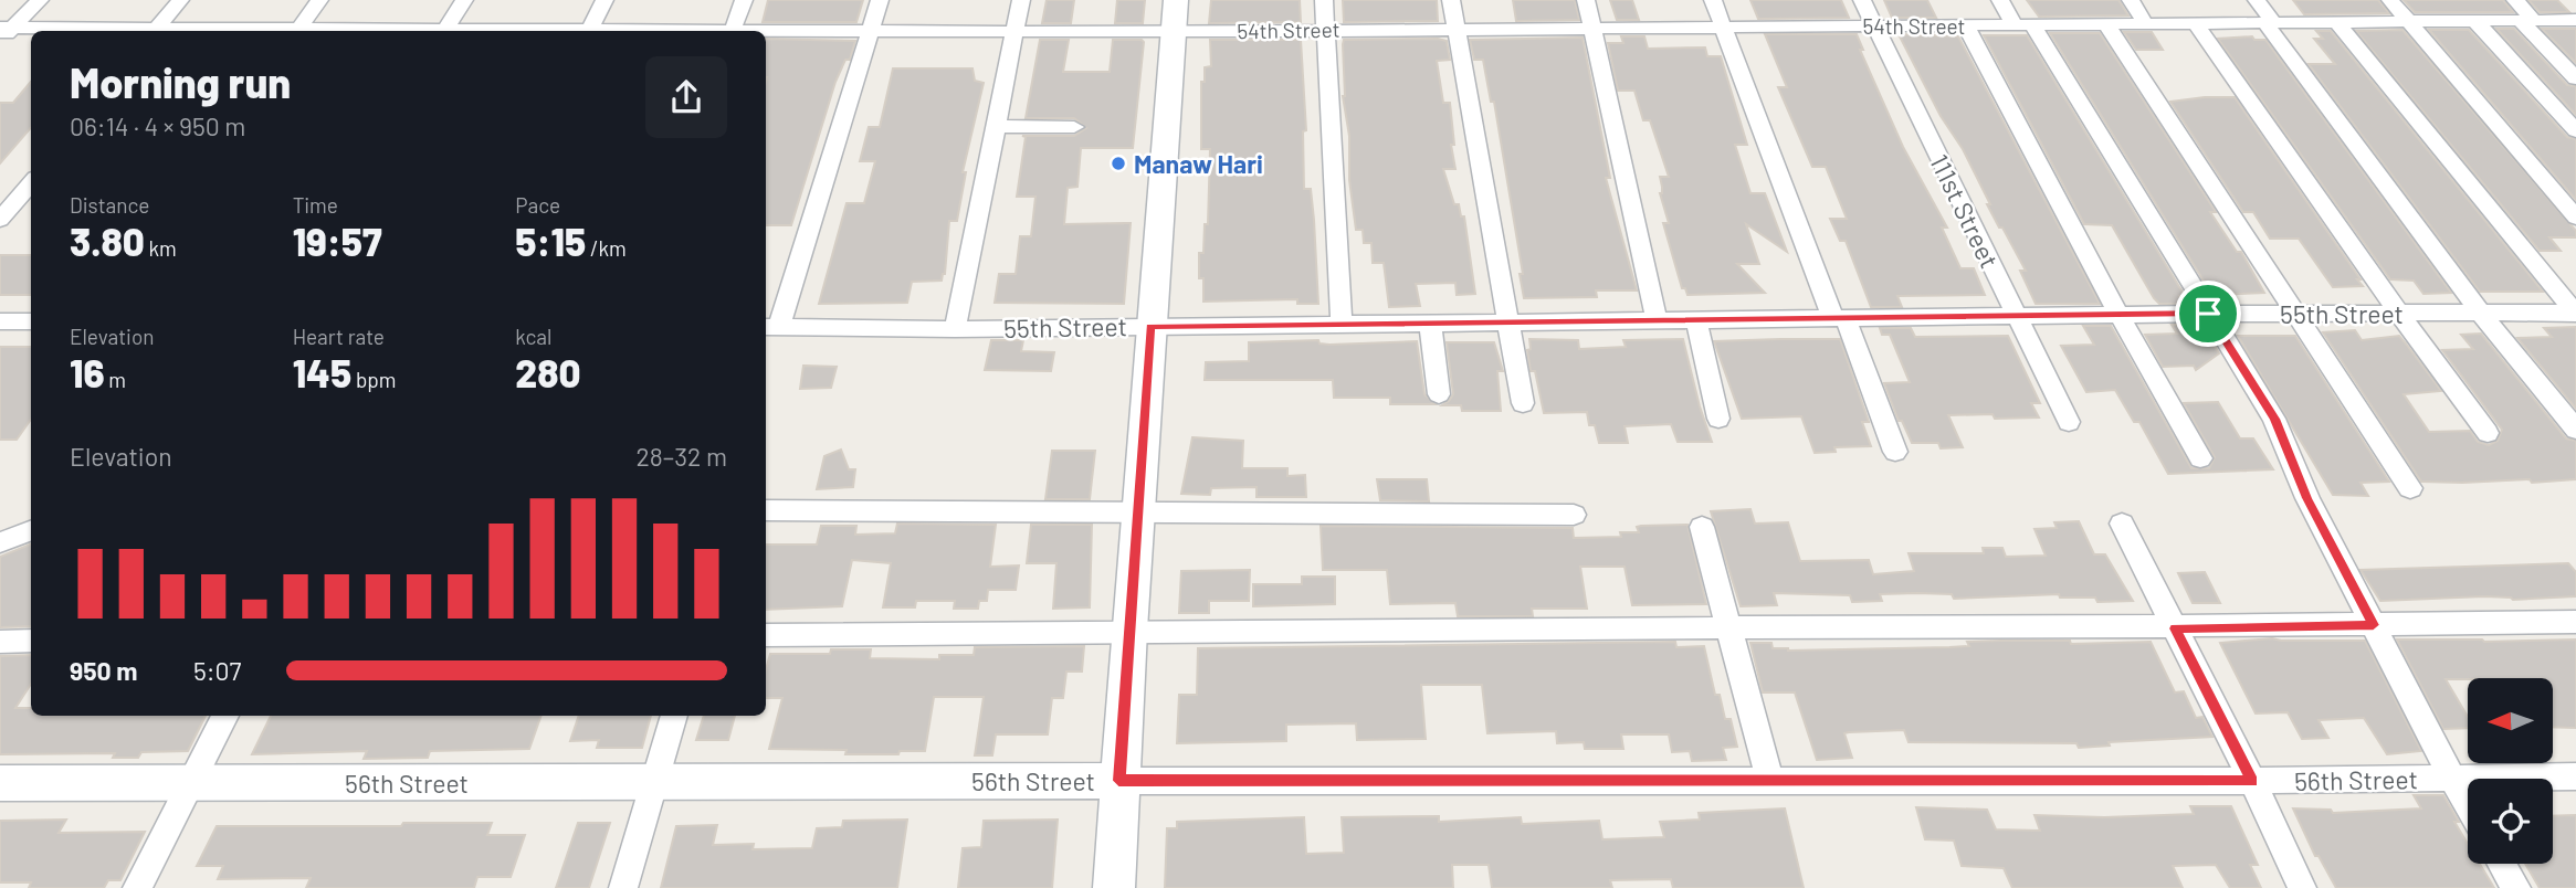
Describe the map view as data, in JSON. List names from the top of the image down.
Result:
{
  "streets": {
    "main road": ["56th Street"],
    "street": ["54th Street", "111st Street", "55th Street"]
  },
  "crossings": [
    ["54th Street", "111st Street"],
    ["111st Street", "55th Street"]
  ],
  "places": ["Manaw Hari"],
  "north": "left",
  "page": {
    "heading": ["Morning run", "06:14 · 4 × 950 m"],
    "stats": [
      ["Distance", "3.80 km"],
      ["Time", "19:57"],
      ["Pace", "5:15 /km"],
      ["Elevation", "16 m"],
      ["Heart rate", "145 bpm"],
      ["kcal", "280"]
    ],
    "chart": ["Elevation", "28–32 m"],
    "list": [
      {
        "name": "950 m",
        "note": "5:07"
      }
    ]
  }
}
